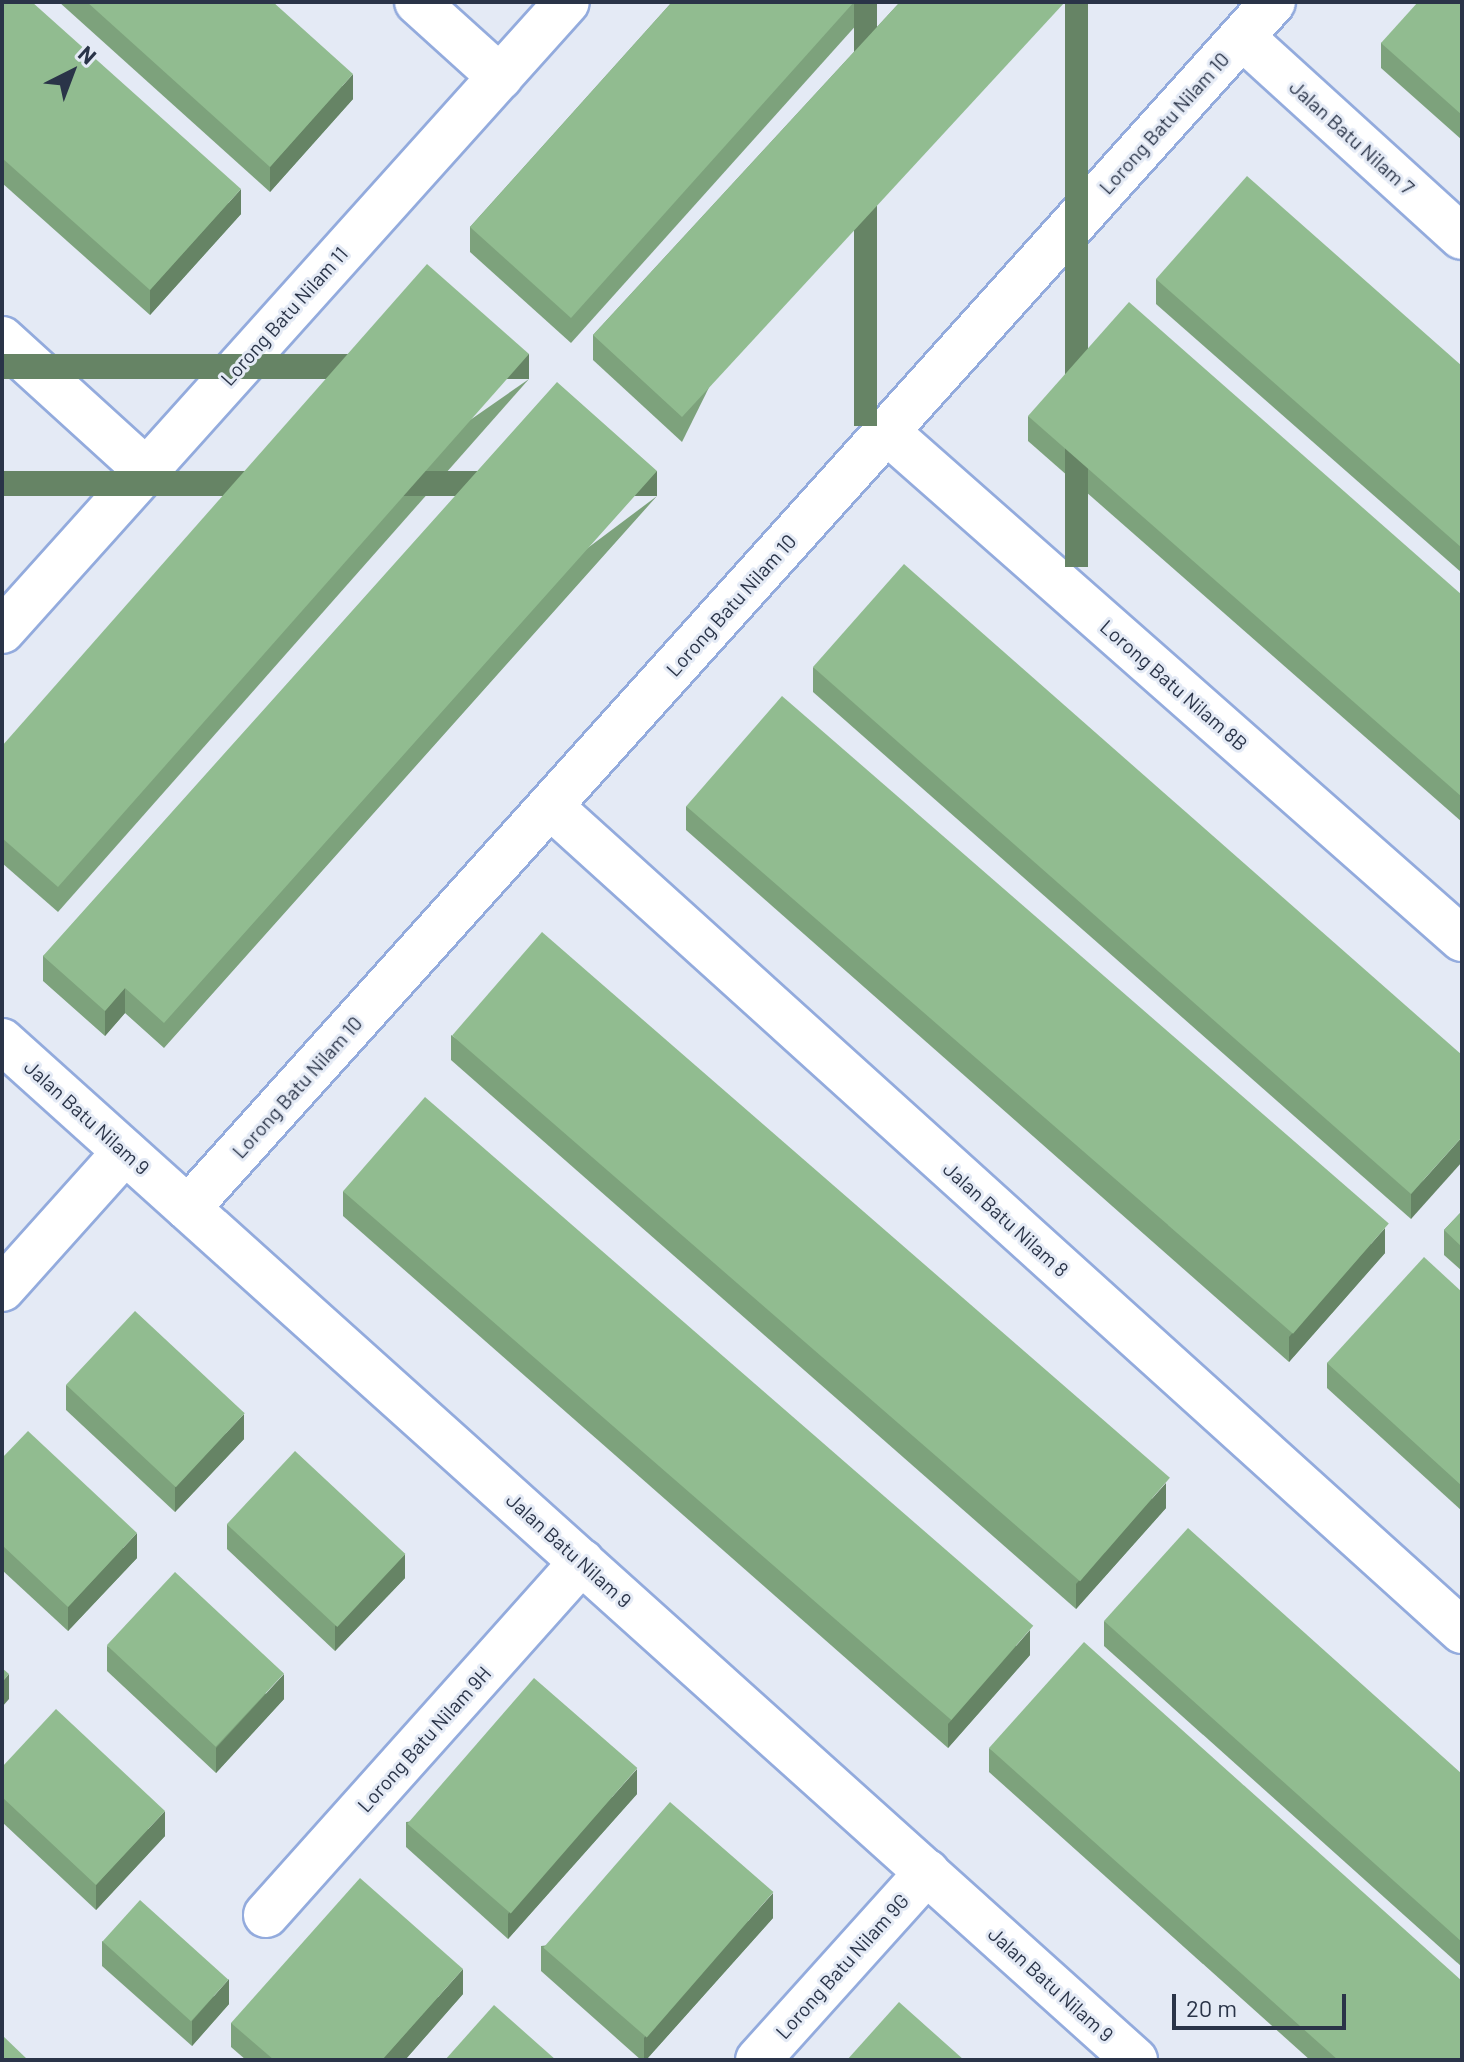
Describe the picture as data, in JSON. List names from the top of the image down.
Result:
{
  "streets": {
    "street": [
      "Lorong Batu Nilam 10",
      "Jalan Batu Nilam 7",
      "Lorong Batu Nilam 11",
      "Lorong Batu Nilam 8B",
      "Jalan Batu Nilam 9",
      "Jalan Batu Nilam 8",
      "Lorong Batu Nilam 9H",
      "Lorong Batu Nilam 9G"
    ]
  },
  "crossings": [
    ["Lorong Batu Nilam 10", "Jalan Batu Nilam 7"],
    ["Lorong Batu Nilam 10", "Lorong Batu Nilam 8B"],
    ["Lorong Batu Nilam 10", "Jalan Batu Nilam 9"],
    ["Lorong Batu Nilam 10", "Jalan Batu Nilam 8"],
    ["Jalan Batu Nilam 9", "Lorong Batu Nilam 9H"],
    ["Jalan Batu Nilam 9", "Lorong Batu Nilam 9G"]
  ],
  "scale_bar": "20 m",
  "north": "top right"
}
